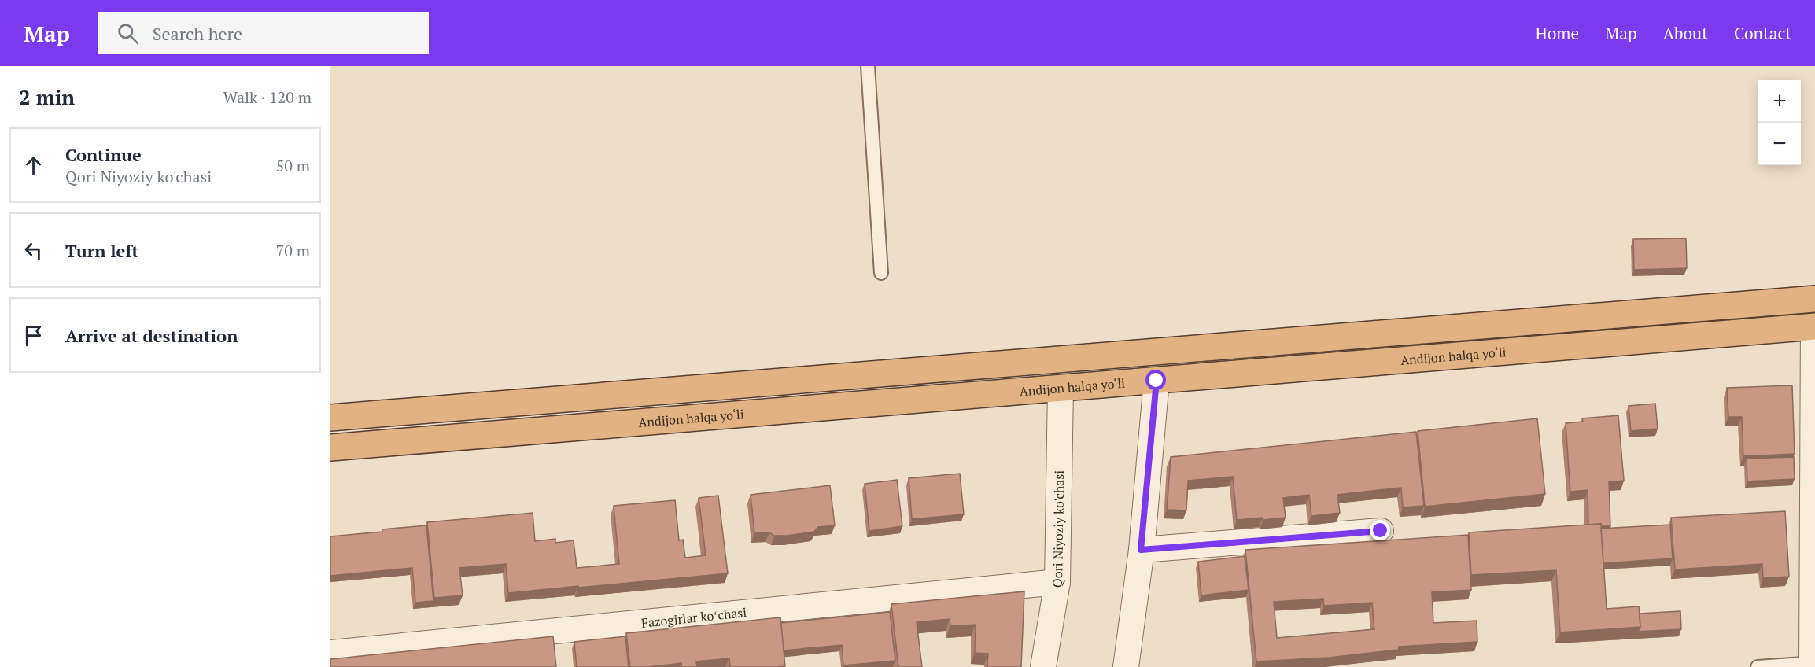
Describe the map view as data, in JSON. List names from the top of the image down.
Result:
{
  "streets": {
    "highway": ["Andijon halqa yo‘li"],
    "street": ["Qori Niyoziy ko'chasi", "Fazogirlar koʻchasi"]
  },
  "crossings": [
    ["Andijon halqa yo‘li", "Qori Niyoziy ko'chasi"],
    ["Qori Niyoziy ko'chasi", "Fazogirlar koʻchasi"]
  ],
  "page": {
    "header": "Map",
    "search": "Search here",
    "nav": [
      "Home",
      "Map",
      "About",
      "Contact"
    ],
    "heading": ["2 min", "Walk · 120 m"],
    "map_buttons": ["+", "−"],
    "list": [
      ["Continue", "Qori Niyoziy ko'chasi", "50 m"],
      ["Turn left", "70 m"],
      "Arrive at destination"
    ]
  }
}
